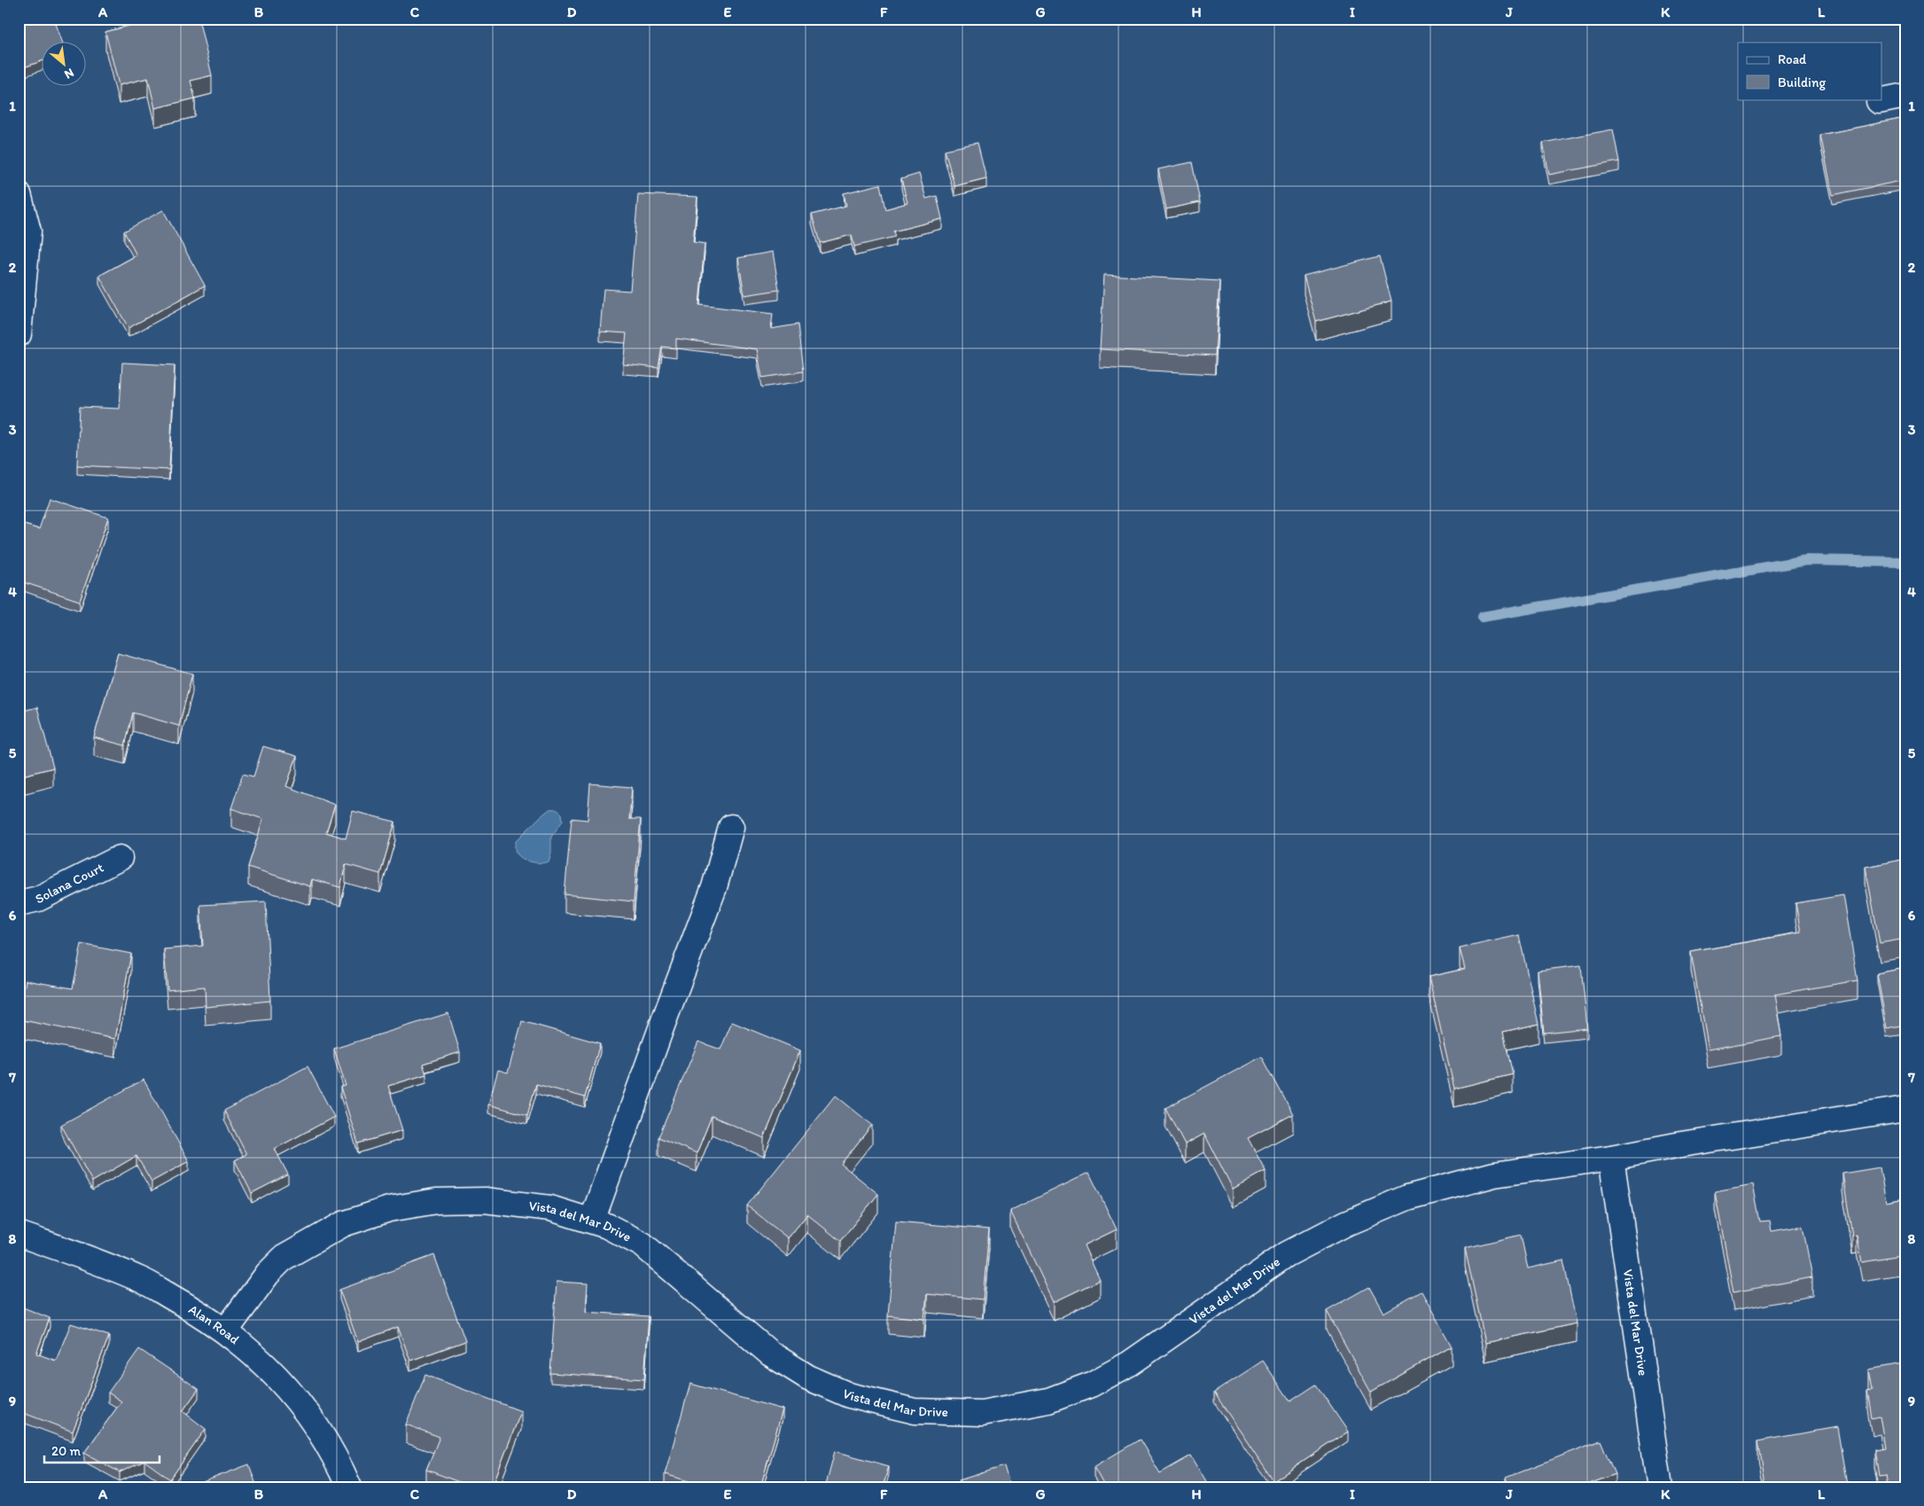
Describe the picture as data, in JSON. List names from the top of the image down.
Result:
{
  "streets": {
    "street": ["Solana Court", "Vista del Mar Drive", "Alan Road"]
  },
  "crossings": [
    ["Vista del Mar Drive", "Alan Road"]
  ],
  "legend": ["Road", "Building"],
  "scale_bar": "20 m",
  "north": "bottom right",
  "grid": {
    "columns": [
      "A",
      "B",
      "C",
      "D",
      "E",
      "F",
      "G",
      "H",
      "I",
      "J",
      "K",
      "L"
    ],
    "rows": [
      "1",
      "2",
      "3",
      "4",
      "5",
      "6",
      "7",
      "8",
      "9"
    ]
  }
}
